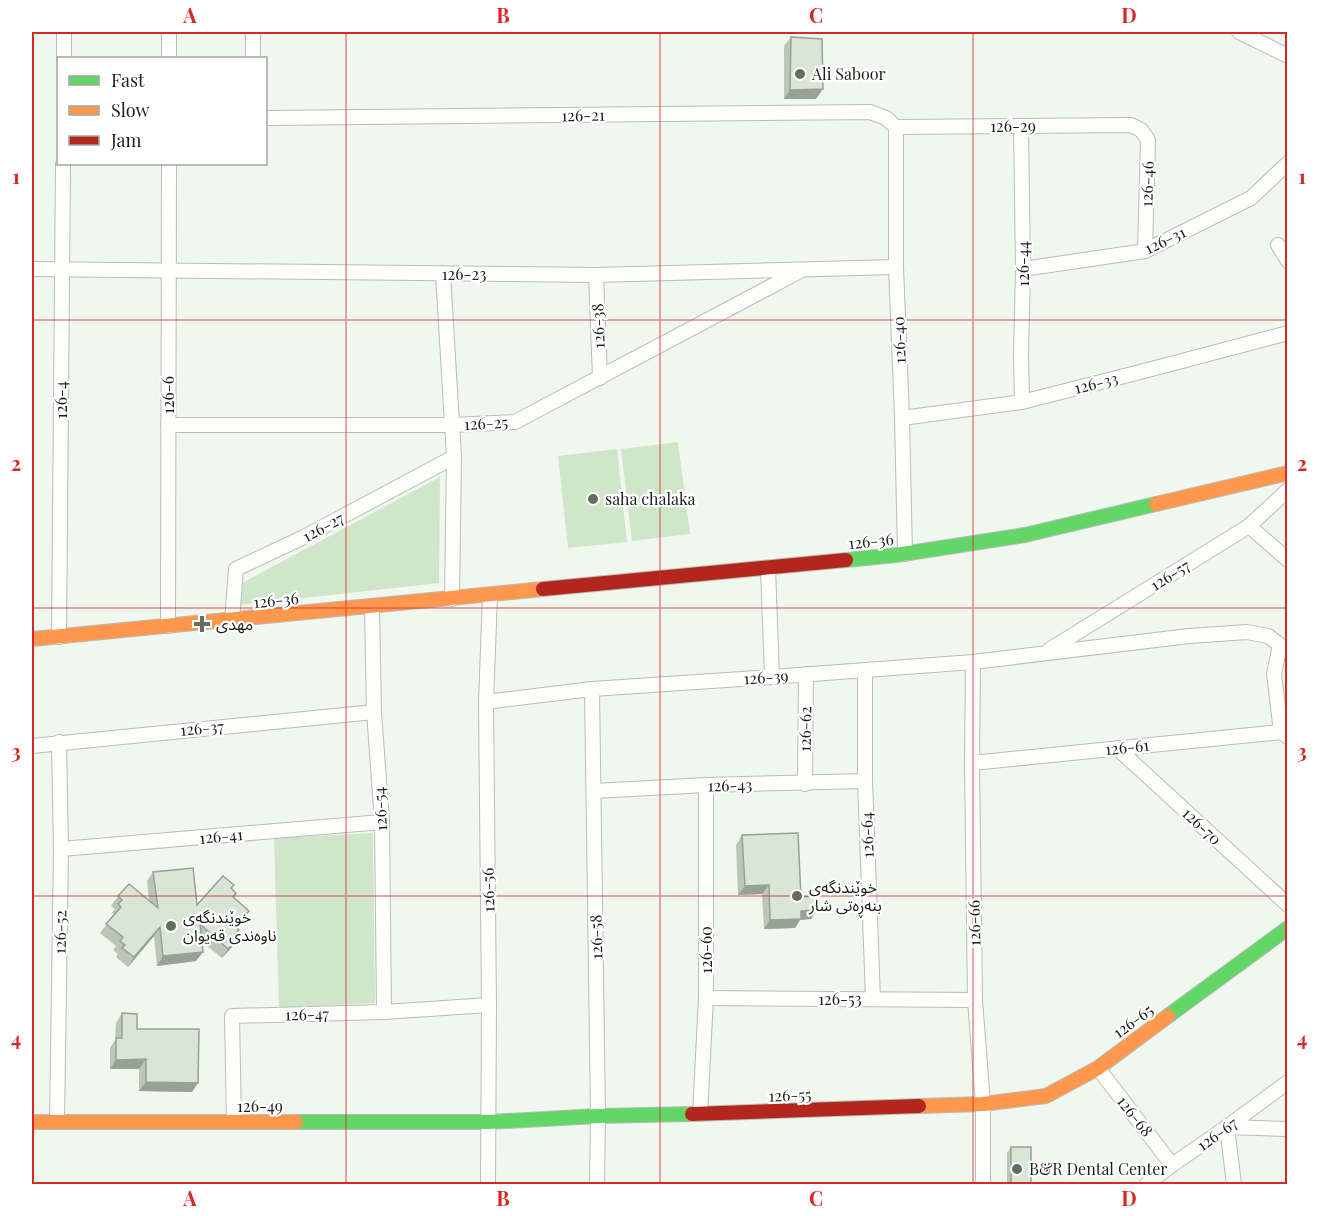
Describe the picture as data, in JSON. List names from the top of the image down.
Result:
{
  "streets": {
    "street": [
      "126-21",
      "126-29",
      "126-46",
      "126-31",
      "126-44",
      "126-23",
      "126-38",
      "126-40",
      "126-33",
      "126-6",
      "126-4",
      "126-25",
      "126-27",
      "126-36",
      "126-57",
      "126-39",
      "126-37",
      "126-62",
      "126-61",
      "126-43",
      "126-54",
      "126-70",
      "126-64",
      "126-41",
      "126-56",
      "126-66",
      "126-52",
      "126-58",
      "126-60",
      "126-53",
      "126-47",
      "126-65",
      "126-55",
      "126-49",
      "126-68",
      "126-67"
    ]
  },
  "crossings": [
    ["126-21", "126-29"],
    ["126-21", "126-40"],
    ["126-29", "126-46"],
    ["126-29", "126-44"],
    ["126-29", "126-40"],
    ["126-46", "126-31"],
    ["126-31", "126-44"],
    ["126-44", "126-33"],
    ["126-23", "126-38"],
    ["126-23", "126-40"],
    ["126-23", "126-6"],
    ["126-23", "126-4"],
    ["126-23", "126-25"],
    ["126-38", "126-25"],
    ["126-40", "126-33"],
    ["126-40", "126-36"],
    ["126-6", "126-25"],
    ["126-6", "126-36"],
    ["126-4", "126-36"],
    ["126-27", "126-36"],
    ["126-36", "126-54"],
    ["126-36", "126-56"],
    ["126-57", "126-39"],
    ["126-39", "126-62"],
    ["126-39", "126-64"],
    ["126-39", "126-56"],
    ["126-39", "126-66"],
    ["126-39", "126-58"],
    ["126-37", "126-54"],
    ["126-37", "126-52"],
    ["126-62", "126-43"],
    ["126-61", "126-70"],
    ["126-61", "126-66"],
    ["126-43", "126-64"],
    ["126-43", "126-58"],
    ["126-43", "126-60"],
    ["126-54", "126-41"],
    ["126-54", "126-47"],
    ["126-64", "126-53"],
    ["126-41", "126-52"],
    ["126-56", "126-47"],
    ["126-56", "126-49"],
    ["126-66", "126-53"],
    ["126-66", "126-65"],
    ["126-66", "126-55"],
    ["126-52", "126-49"],
    ["126-58", "126-55"],
    ["126-58", "126-49"],
    ["126-60", "126-53"],
    ["126-60", "126-55"],
    ["126-47", "126-49"],
    ["126-65", "126-55"],
    ["126-65", "126-68"],
    ["126-55", "126-49"],
    ["126-68", "126-67"]
  ],
  "places": {
    "other": [
      "Ali Saboor",
      "saha chalaka",
      "خوێندنگەی بنەڕەتی شار",
      "خوێندنگەی ناوەندی قەیوان",
      "B&R Dental Center"
    ],
    "health": ["مهدی"]
  },
  "legend": ["Fast", "Slow", "Jam"],
  "grid": {
    "columns": [
      "A",
      "B",
      "C",
      "D"
    ],
    "rows": [
      "1",
      "2",
      "3",
      "4"
    ]
  }
}
